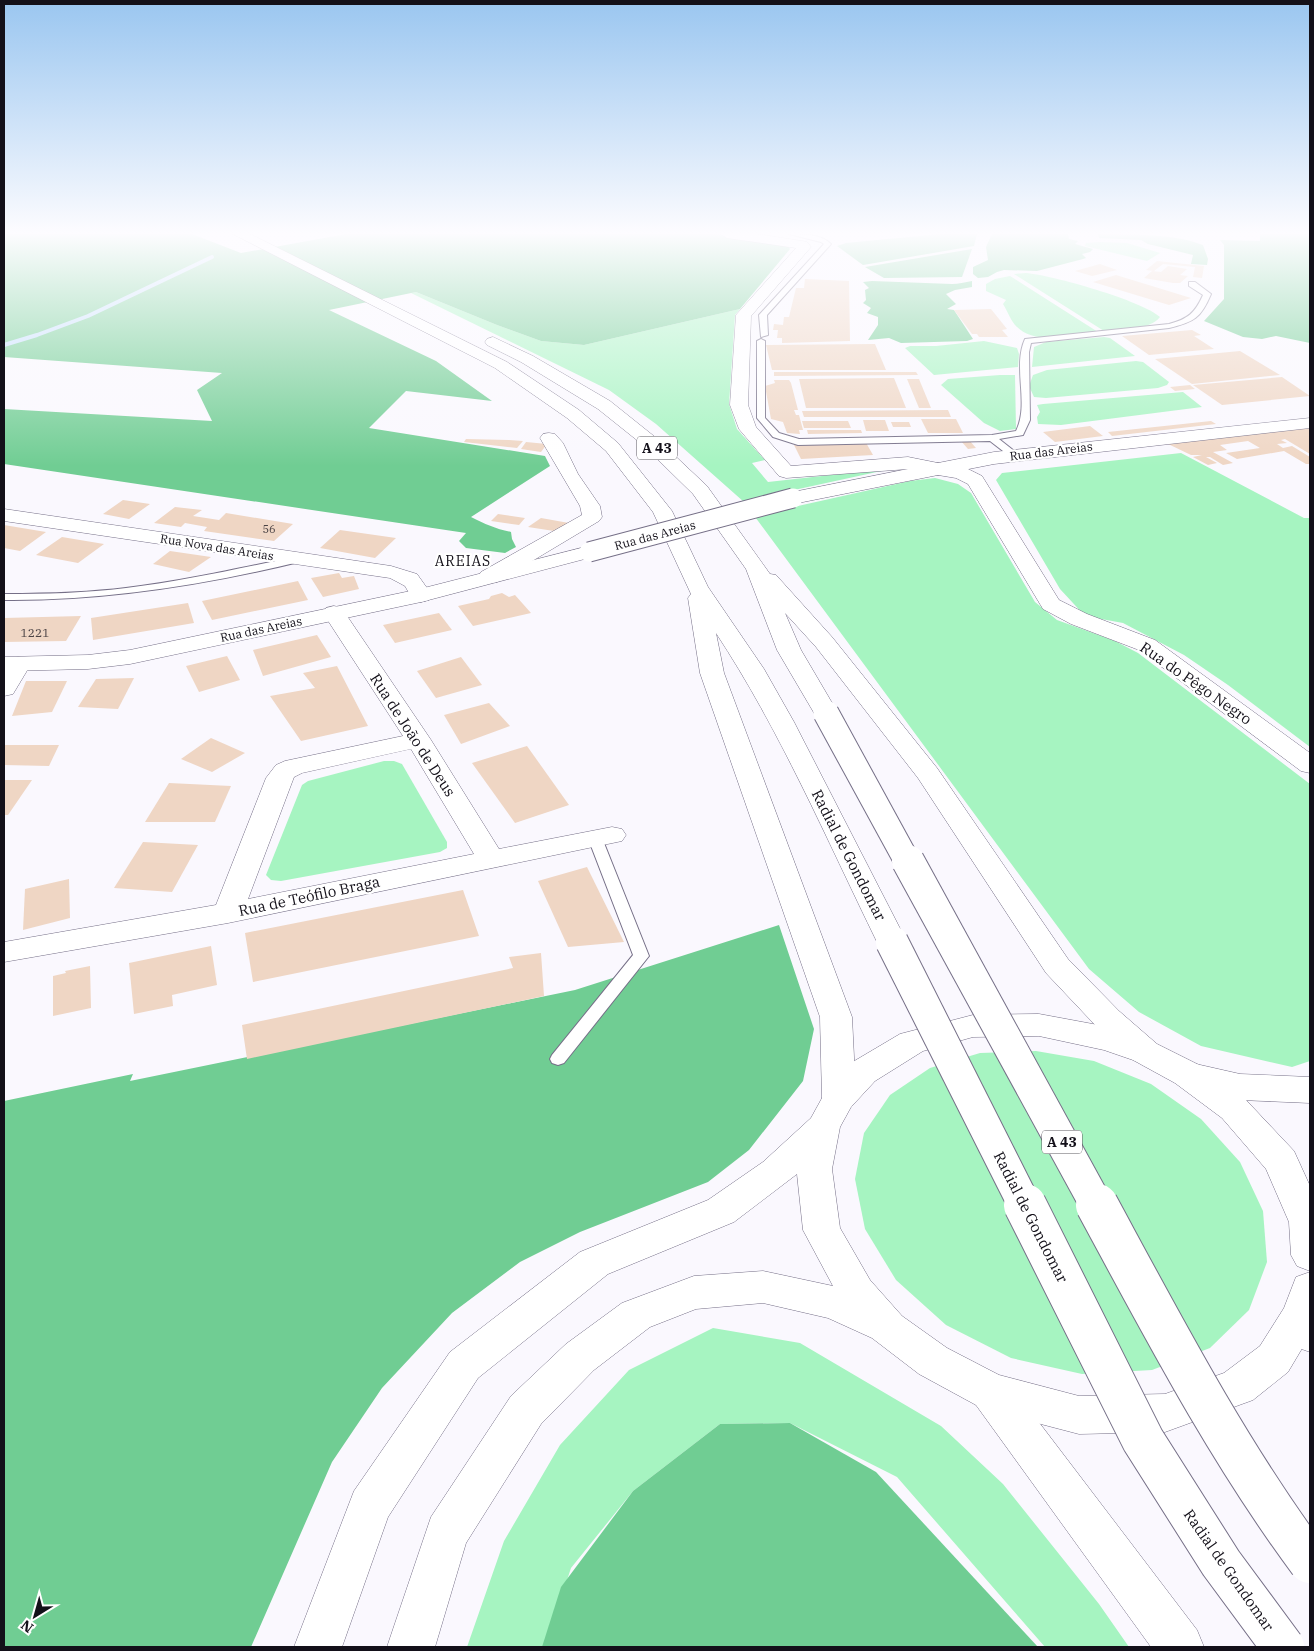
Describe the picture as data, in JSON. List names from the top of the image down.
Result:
{
  "streets": {
    "main road": [
      "A 43",
      "Rua das Areias",
      "Rua Nova das Areias",
      "Rua do Pêgo Negro",
      "Rua de João de Deus",
      "Radial de Gondomar",
      "Rua de Teófilo Braga"
    ]
  },
  "crossings": [
    ["Rua das Areias", "Rua Nova das Areias"],
    ["Rua das Areias", "Rua do Pêgo Negro"],
    ["Rua das Areias", "Rua de João de Deus"],
    ["Rua de João de Deus", "Rua de Teófilo Braga"]
  ],
  "districts": ["AREIAS"],
  "house_numbers": ["56", "1221"],
  "north": "bottom left"
}
